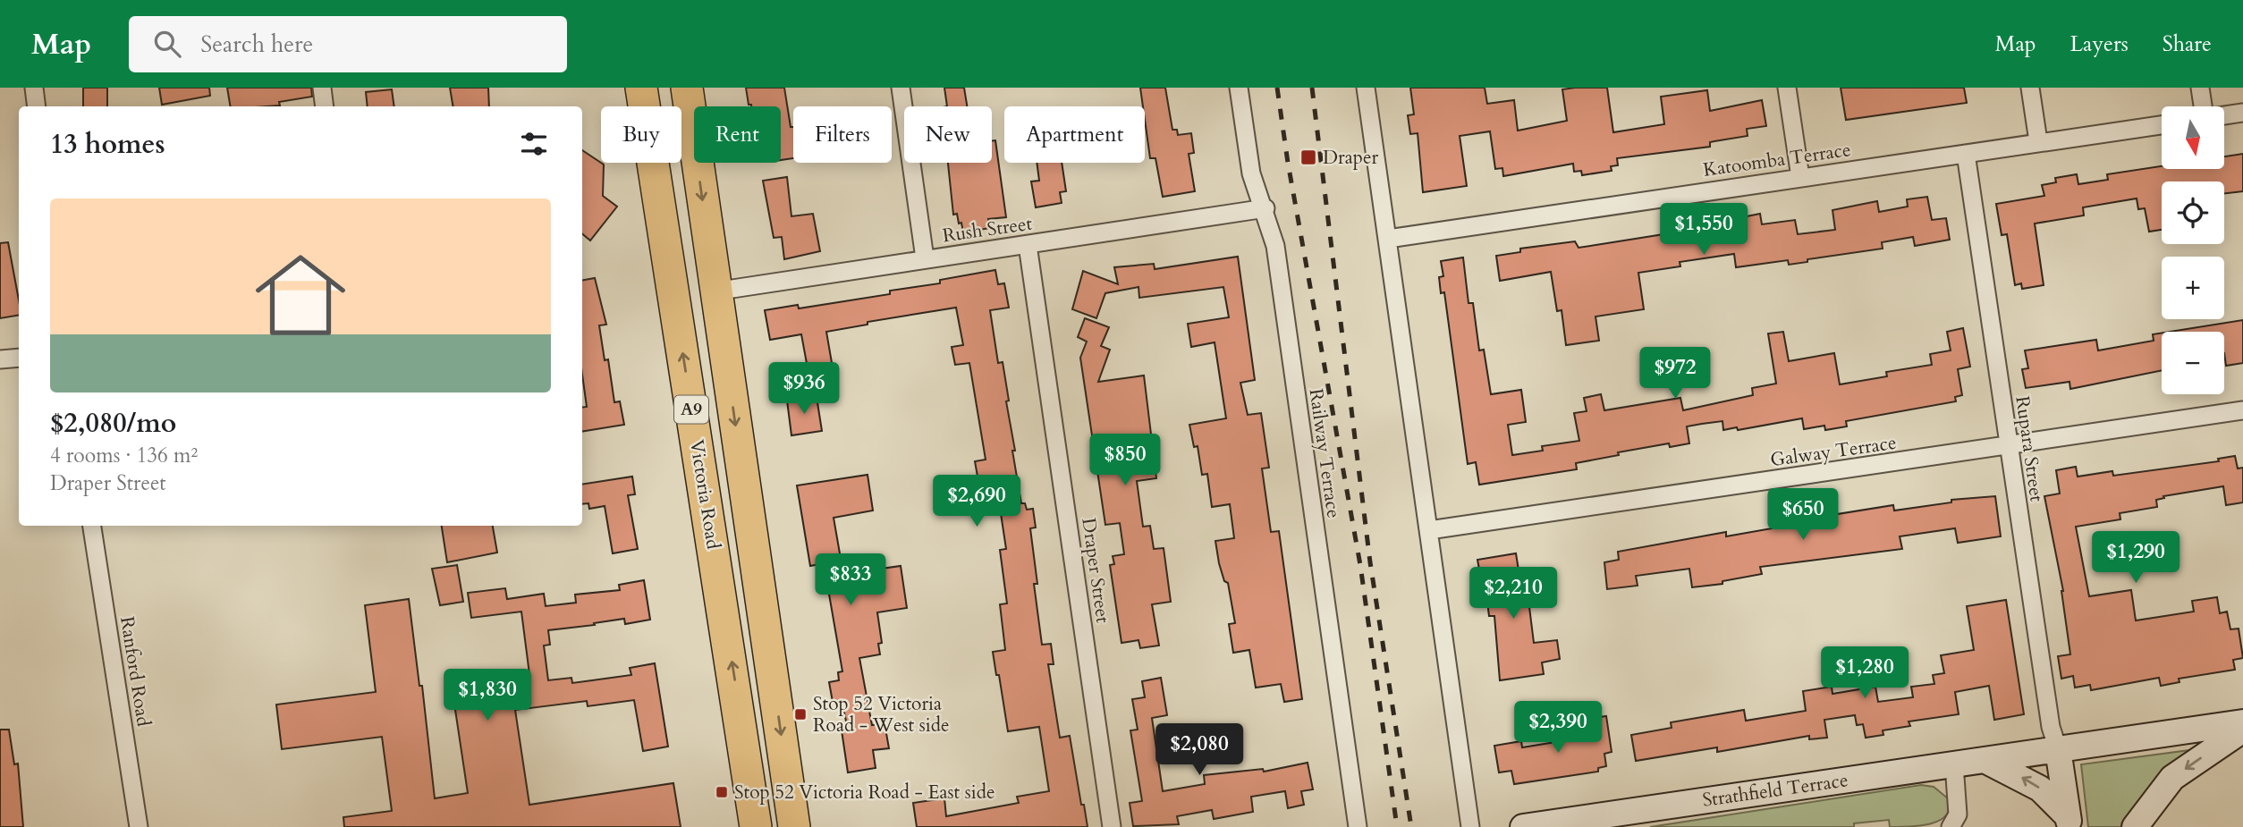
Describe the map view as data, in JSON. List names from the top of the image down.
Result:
{
  "streets": {
    "highway": ["A9", "Victoria Road"],
    "main road": ["Strathfield Terrace"],
    "street": [
      "Katoomba Terrace",
      "Rush Street",
      "Rupara Street",
      "Galway Terrace",
      "Railway Terrace",
      "Draper Street",
      "Ranford Road"
    ]
  },
  "crossings": [
    ["Katoomba Terrace", "Rupara Street"],
    ["Rush Street", "A9"],
    ["Rush Street", "Railway Terrace"],
    ["Rush Street", "Draper Street"],
    ["Rupara Street", "Galway Terrace"],
    ["Rupara Street", "Strathfield Terrace"]
  ],
  "places": {
    "transit": ["Draper", "Stop 52 Victoria Road - West side", "Stop 52 Victoria Road - East side"]
  },
  "north": "bottom",
  "page": {
    "header": "Map",
    "search": "Search here",
    "nav": ["Map", "Layers", "Share"],
    "map_buttons": ["+", "−"],
    "chip": [
      "Buy",
      "Rent",
      "Filters",
      "New",
      "Apartment"
    ],
    "heading": "13 homes",
    "list": [
      {
        "name": "$2,080/mo",
        "note": "4 rooms · 136 m² · Draper Street"
      }
    ],
    "price": [
      "$1,550",
      "$972",
      "$936",
      "$850",
      "$2,690",
      "$650",
      "$1,290",
      "$833",
      "$2,210",
      "$1,280",
      "$1,830",
      "$2,390",
      "$2,080"
    ]
  }
}
